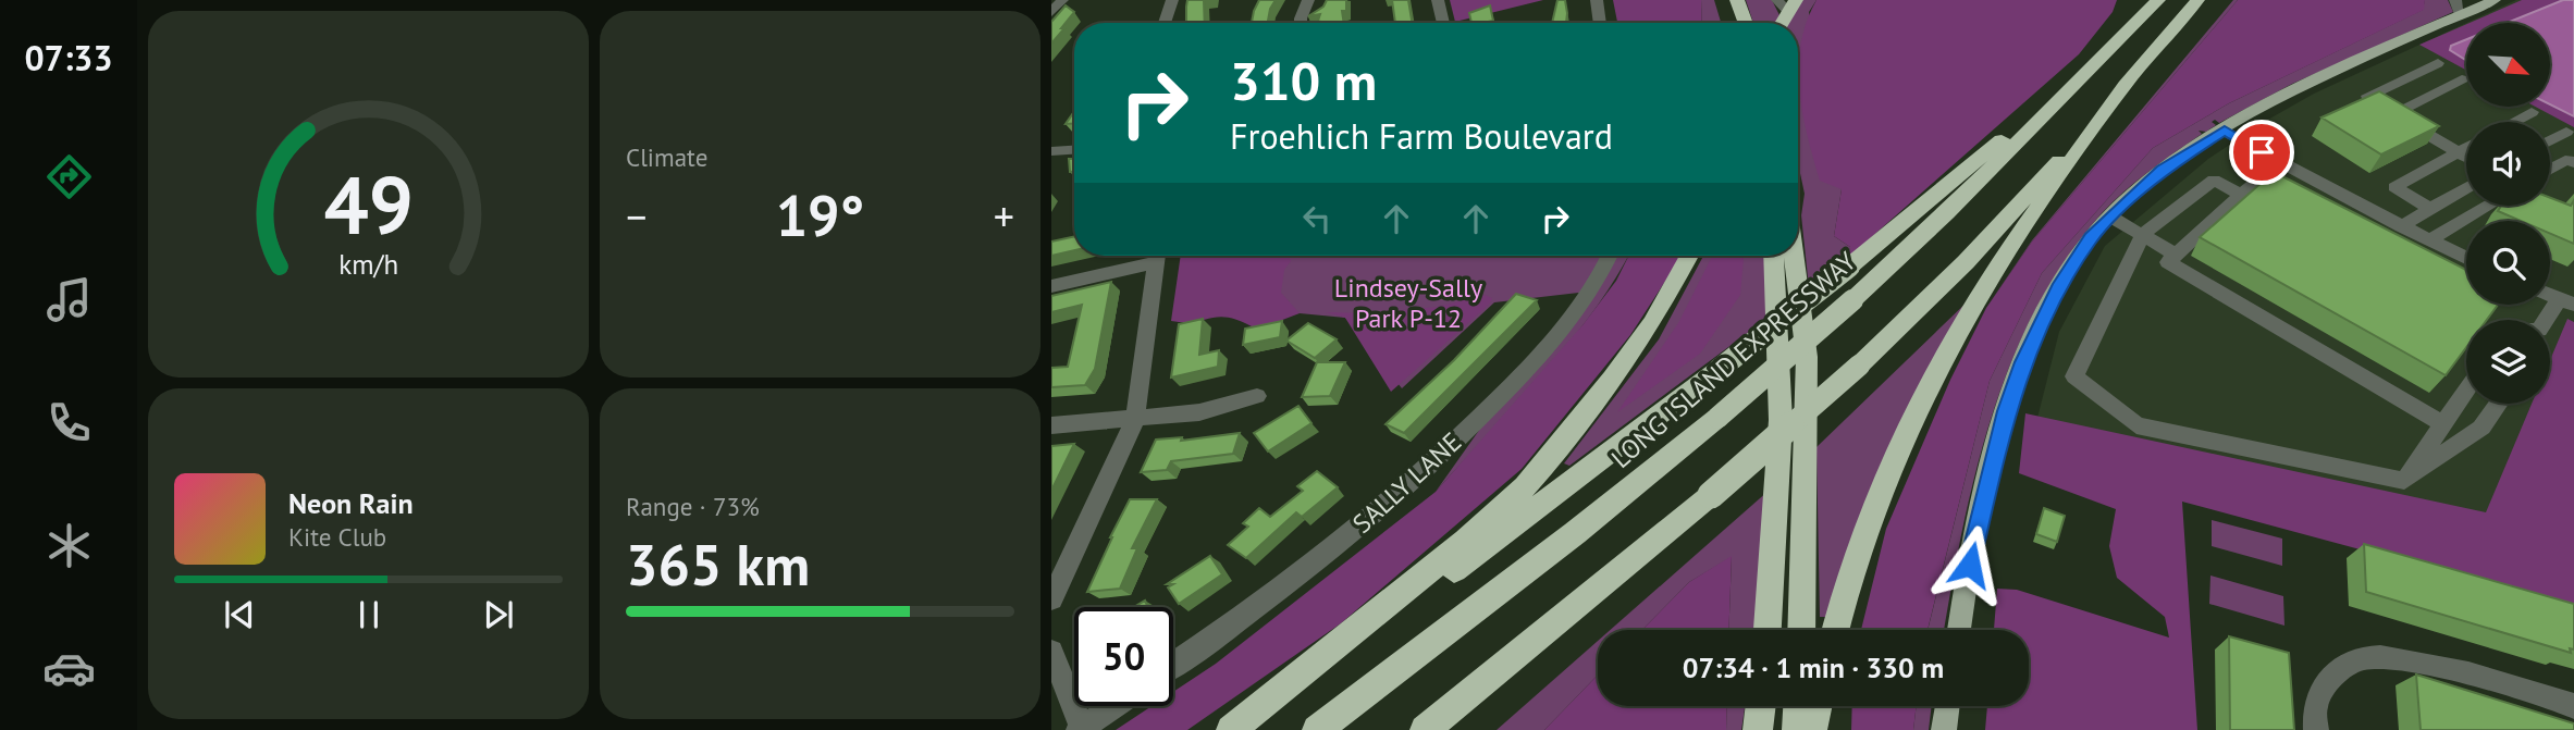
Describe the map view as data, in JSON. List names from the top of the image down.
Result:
{
  "streets": {
    "highway": ["LONG ISLAND EXPRESSWAY"],
    "street": ["SALLY LANE"]
  },
  "parks": ["Lindsey-Sally Park P-12"],
  "north": "bottom right",
  "page": {
    "tabs": "07:33",
    "tile": [
      "Climate",
      ["Range · 73%", "365 km"]
    ],
    "turn": ["310 m", "Froehlich Farm Boulevard"],
    "heat": ["−", "19°", "+"],
    "song": ["Neon Rain", "Kite Club"],
    "limit": "50",
    "trip": "07:34 · 1 min · 330 m",
    "gauge": ["49", "km/h"]
  }
}
